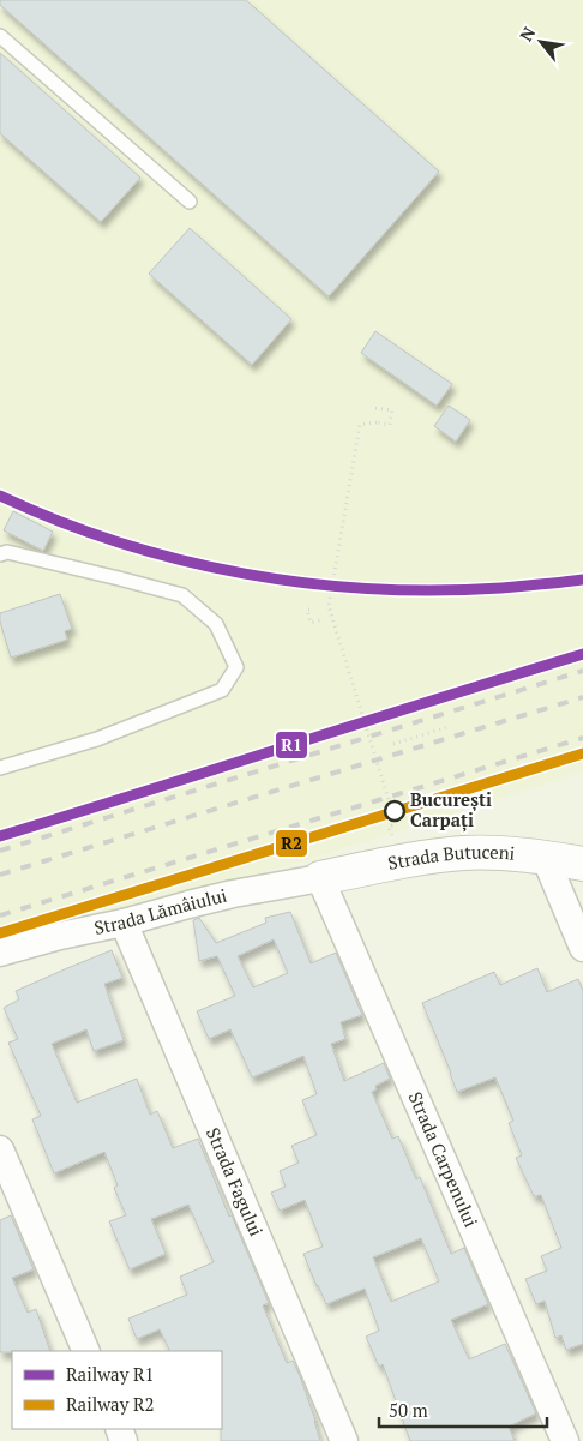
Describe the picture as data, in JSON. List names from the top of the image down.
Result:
{
  "streets": {
    "street": [
      "Strada Butuceni",
      "Strada Lămâiului",
      "Strada Carpenului",
      "Strada Fagului"
    ]
  },
  "crossings": [
    ["Strada Butuceni", "Strada Lămâiului"],
    ["Strada Butuceni", "Strada Carpenului"],
    ["Strada Lămâiului", "Strada Carpenului"],
    ["Strada Lămâiului", "Strada Fagului"]
  ],
  "places": ["București Carpați"],
  "lines": ["rail line R1", "rail line R2"],
  "legend": ["Railway R1", "Railway R2"],
  "scale_bar": "50 m",
  "north": "top left"
}
